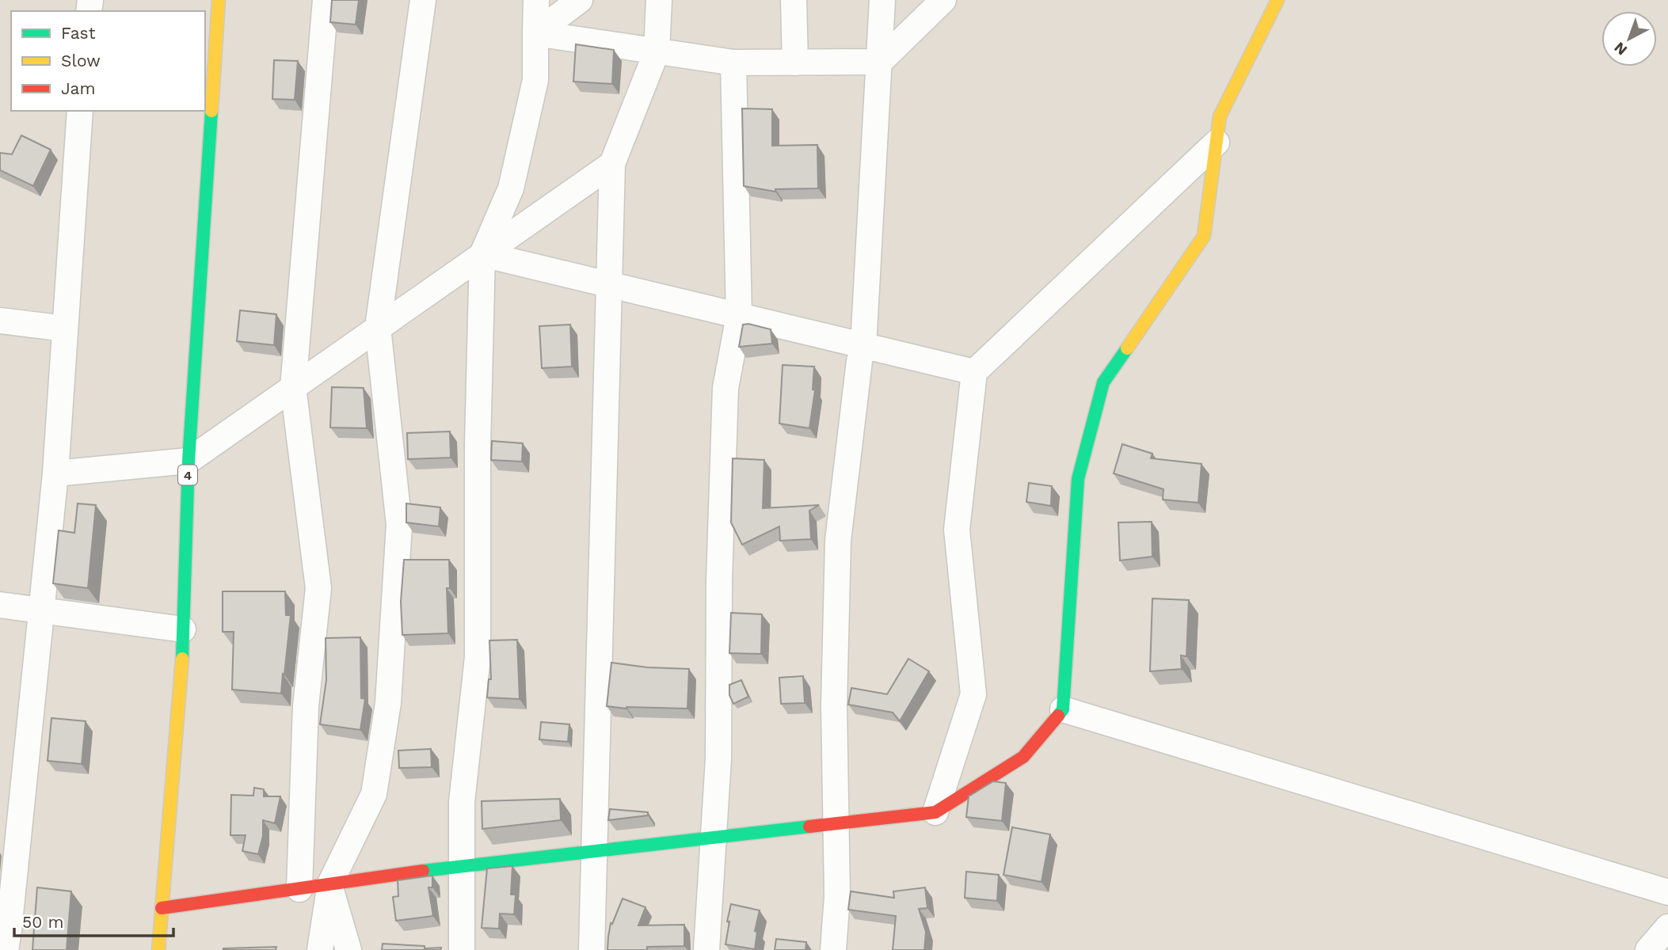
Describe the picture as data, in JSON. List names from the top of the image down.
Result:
{
  "streets": {
    "main road": ["4"]
  },
  "legend": ["Fast", "Slow", "Jam"],
  "scale_bar": "50 m",
  "north": "bottom left"
}
